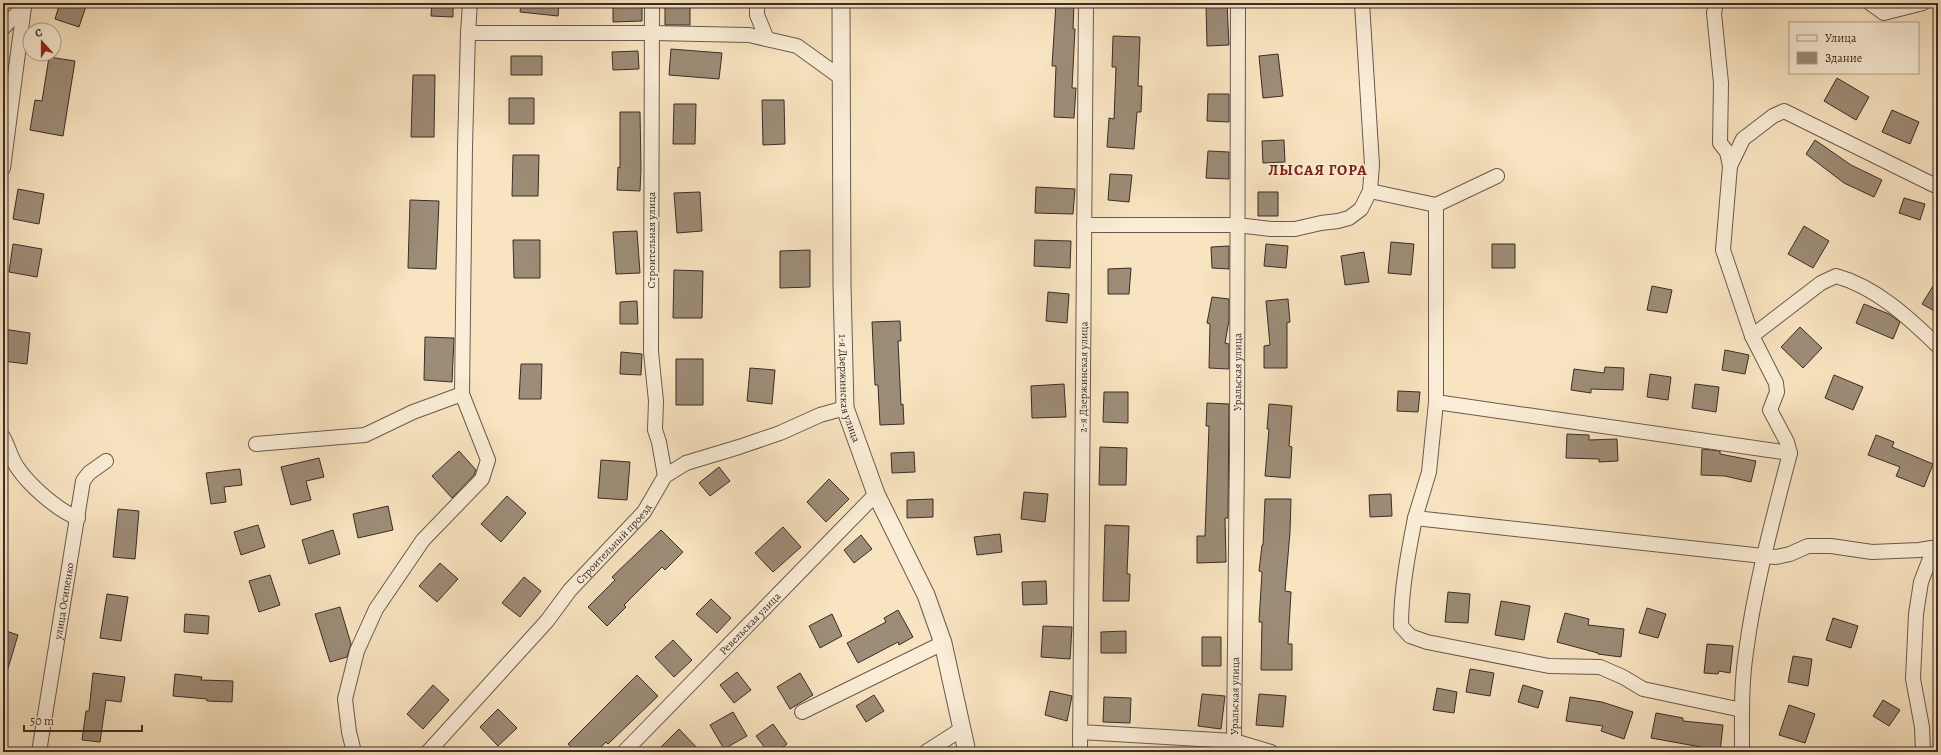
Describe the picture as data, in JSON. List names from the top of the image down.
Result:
{
  "streets": {
    "street": [
      "Строительная улица",
      "Уральская улица",
      "2-я Дзержинская улица",
      "1-я Дзержинская улица",
      "Строительный проезд",
      "улица Осипенко",
      "Ревельская улица"
    ]
  },
  "crossings": [
    ["Строительная улица", "Строительный проезд"],
    ["1-я Дзержинская улица", "Строительный проезд"],
    ["1-я Дзержинская улица", "Ревельская улица"]
  ],
  "districts": ["ЛЫСАЯ ГОРА"],
  "legend": ["Улица", "Здание"],
  "scale_bar": "50 m",
  "north": "top"
}
